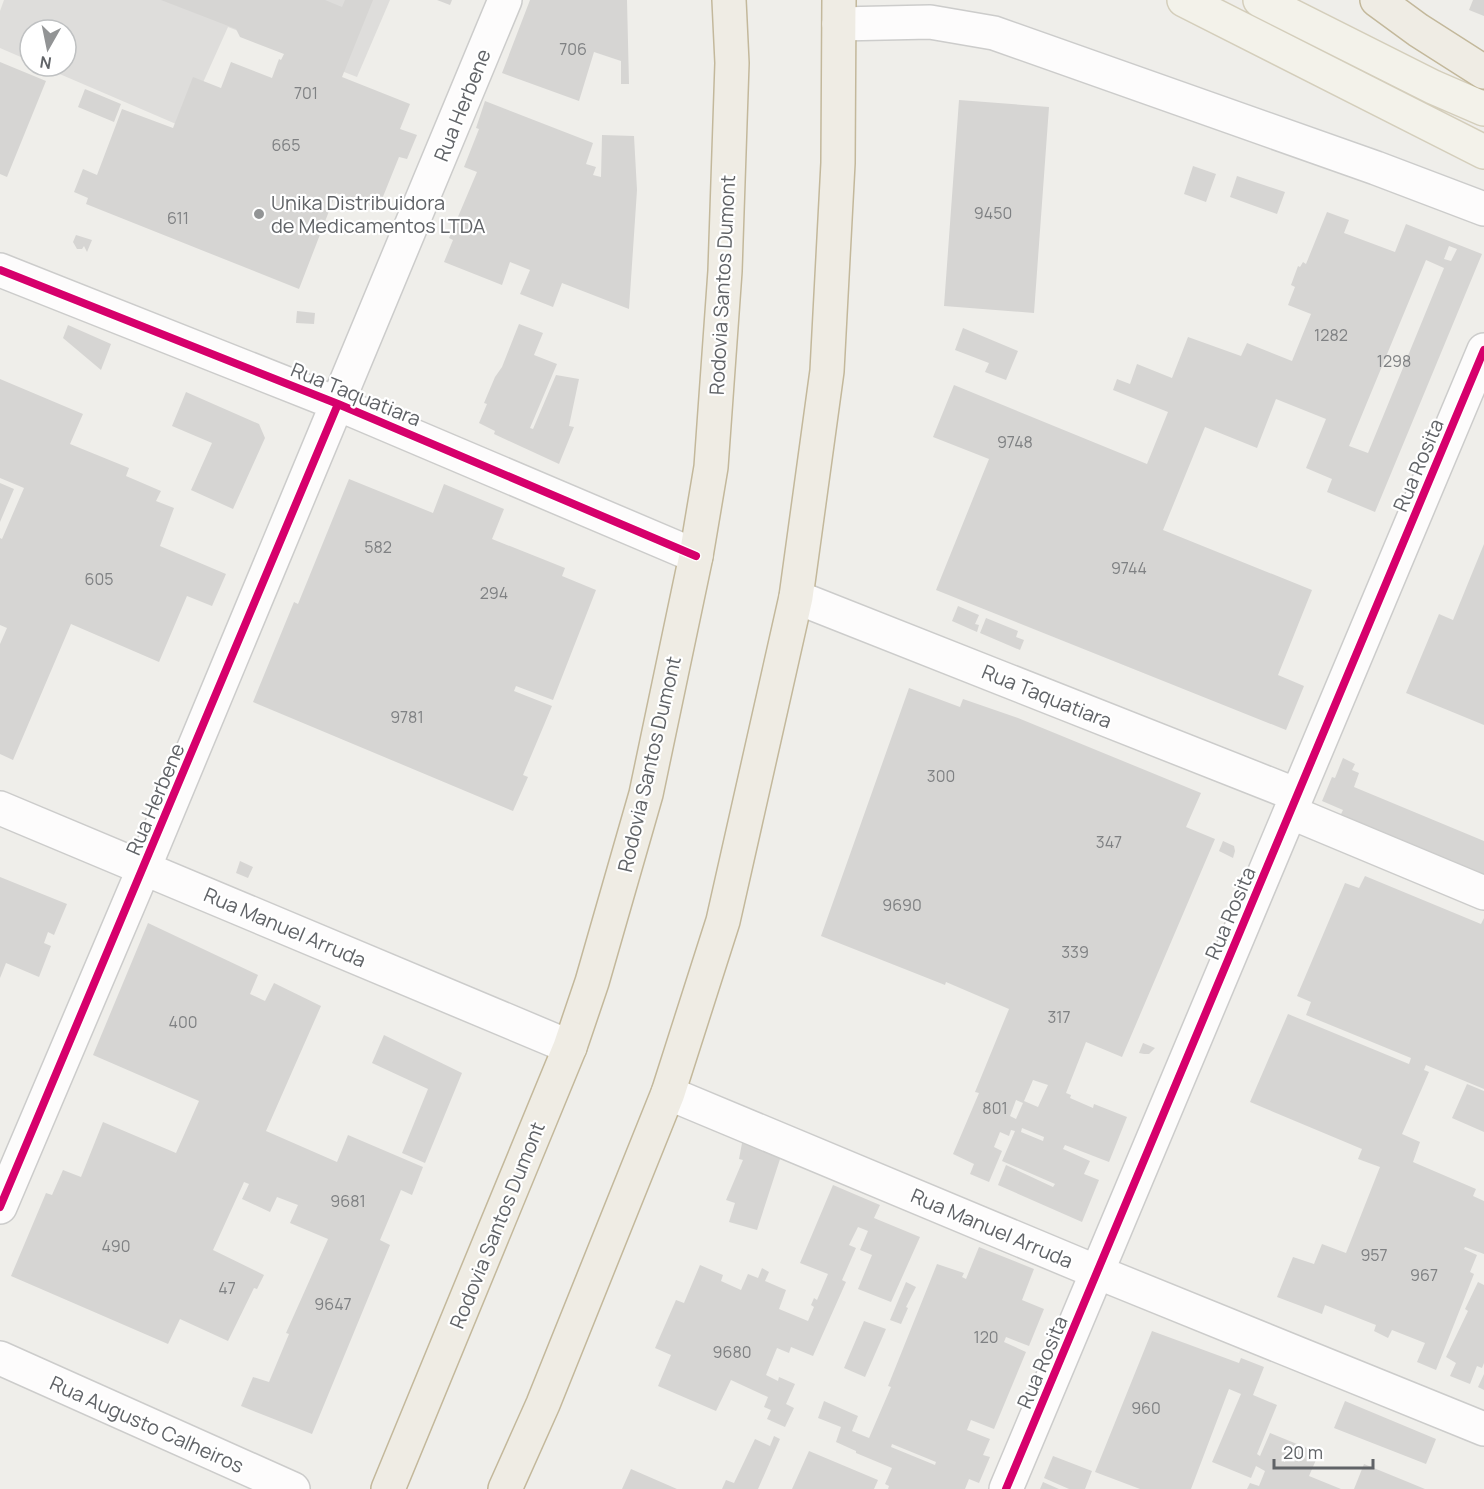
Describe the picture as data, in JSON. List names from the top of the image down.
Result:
{
  "streets": {
    "highway": ["Rodovia Santos Dumont"],
    "street": [
      "Rua Herbene",
      "Rua Taquatiara",
      "Rua Rosita",
      "Rua Manuel Arruda",
      "Rua Augusto Calheiros"
    ]
  },
  "crossings": [
    ["Rua Herbene", "Rua Taquatiara"],
    ["Rua Herbene", "Rua Manuel Arruda"],
    ["Rodovia Santos Dumont", "Rua Taquatiara"],
    ["Rodovia Santos Dumont", "Rua Manuel Arruda"],
    ["Rua Taquatiara", "Rua Rosita"],
    ["Rua Rosita", "Rua Manuel Arruda"]
  ],
  "places": ["Unika Distribuidora de Medicamentos LTDA"],
  "house_numbers": [
    "706",
    "701",
    "665",
    "9450",
    "611",
    "1282",
    "1298",
    "9748",
    "582",
    "9744",
    "605",
    "294",
    "9781",
    "300",
    "347",
    "9690",
    "339",
    "317",
    "400",
    "801",
    "9681",
    "490",
    "957",
    "967",
    "47",
    "9647",
    "120",
    "9680",
    "960"
  ],
  "scale_bar": "20 m",
  "north": "bottom"
}
